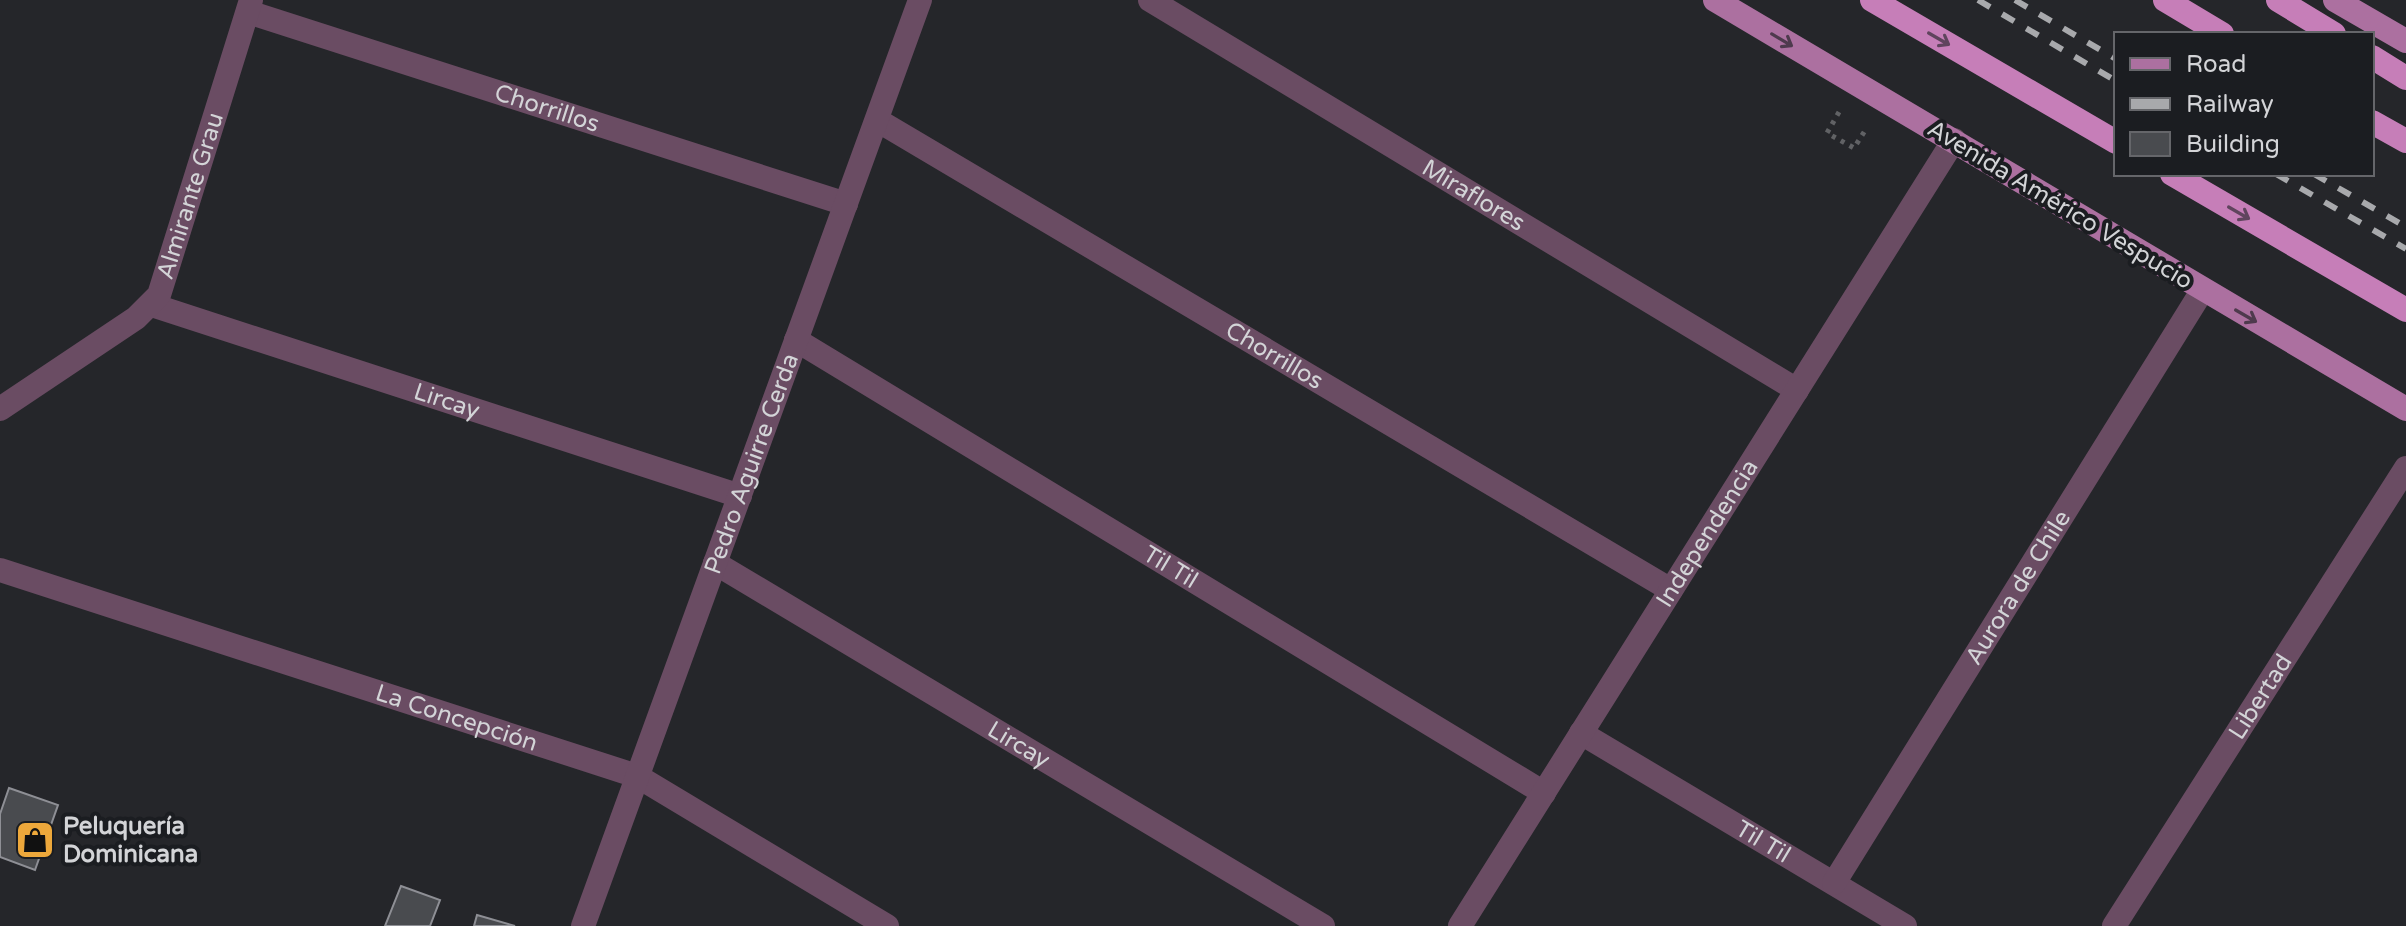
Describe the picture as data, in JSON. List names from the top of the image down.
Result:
{
  "streets": {
    "main road": ["Avenida Américo Vespucio"],
    "street": [
      "Chorrillos",
      "Miraflores",
      "Almirante Grau",
      "Lircay",
      "Pedro Aguirre Cerda",
      "Independencia",
      "Til Til",
      "Aurora de Chile",
      "Libertad",
      "La Concepción"
    ]
  },
  "crossings": [
    ["Chorrillos", "Almirante Grau"],
    ["Chorrillos", "Pedro Aguirre Cerda"],
    ["Chorrillos", "Independencia"],
    ["Miraflores", "Independencia"],
    ["Almirante Grau", "Lircay"],
    ["Avenida Américo Vespucio", "Independencia"],
    ["Avenida Américo Vespucio", "Aurora de Chile"],
    ["Lircay", "Pedro Aguirre Cerda"],
    ["Pedro Aguirre Cerda", "Til Til"],
    ["Pedro Aguirre Cerda", "La Concepción"],
    ["Independencia", "Til Til"],
    ["Til Til", "Aurora de Chile"]
  ],
  "one_way": ["Avenida Américo Vespucio"],
  "places": {
    "shop": ["Peluquería Dominicana"]
  },
  "legend": ["Road", "Railway", "Building"]
}
